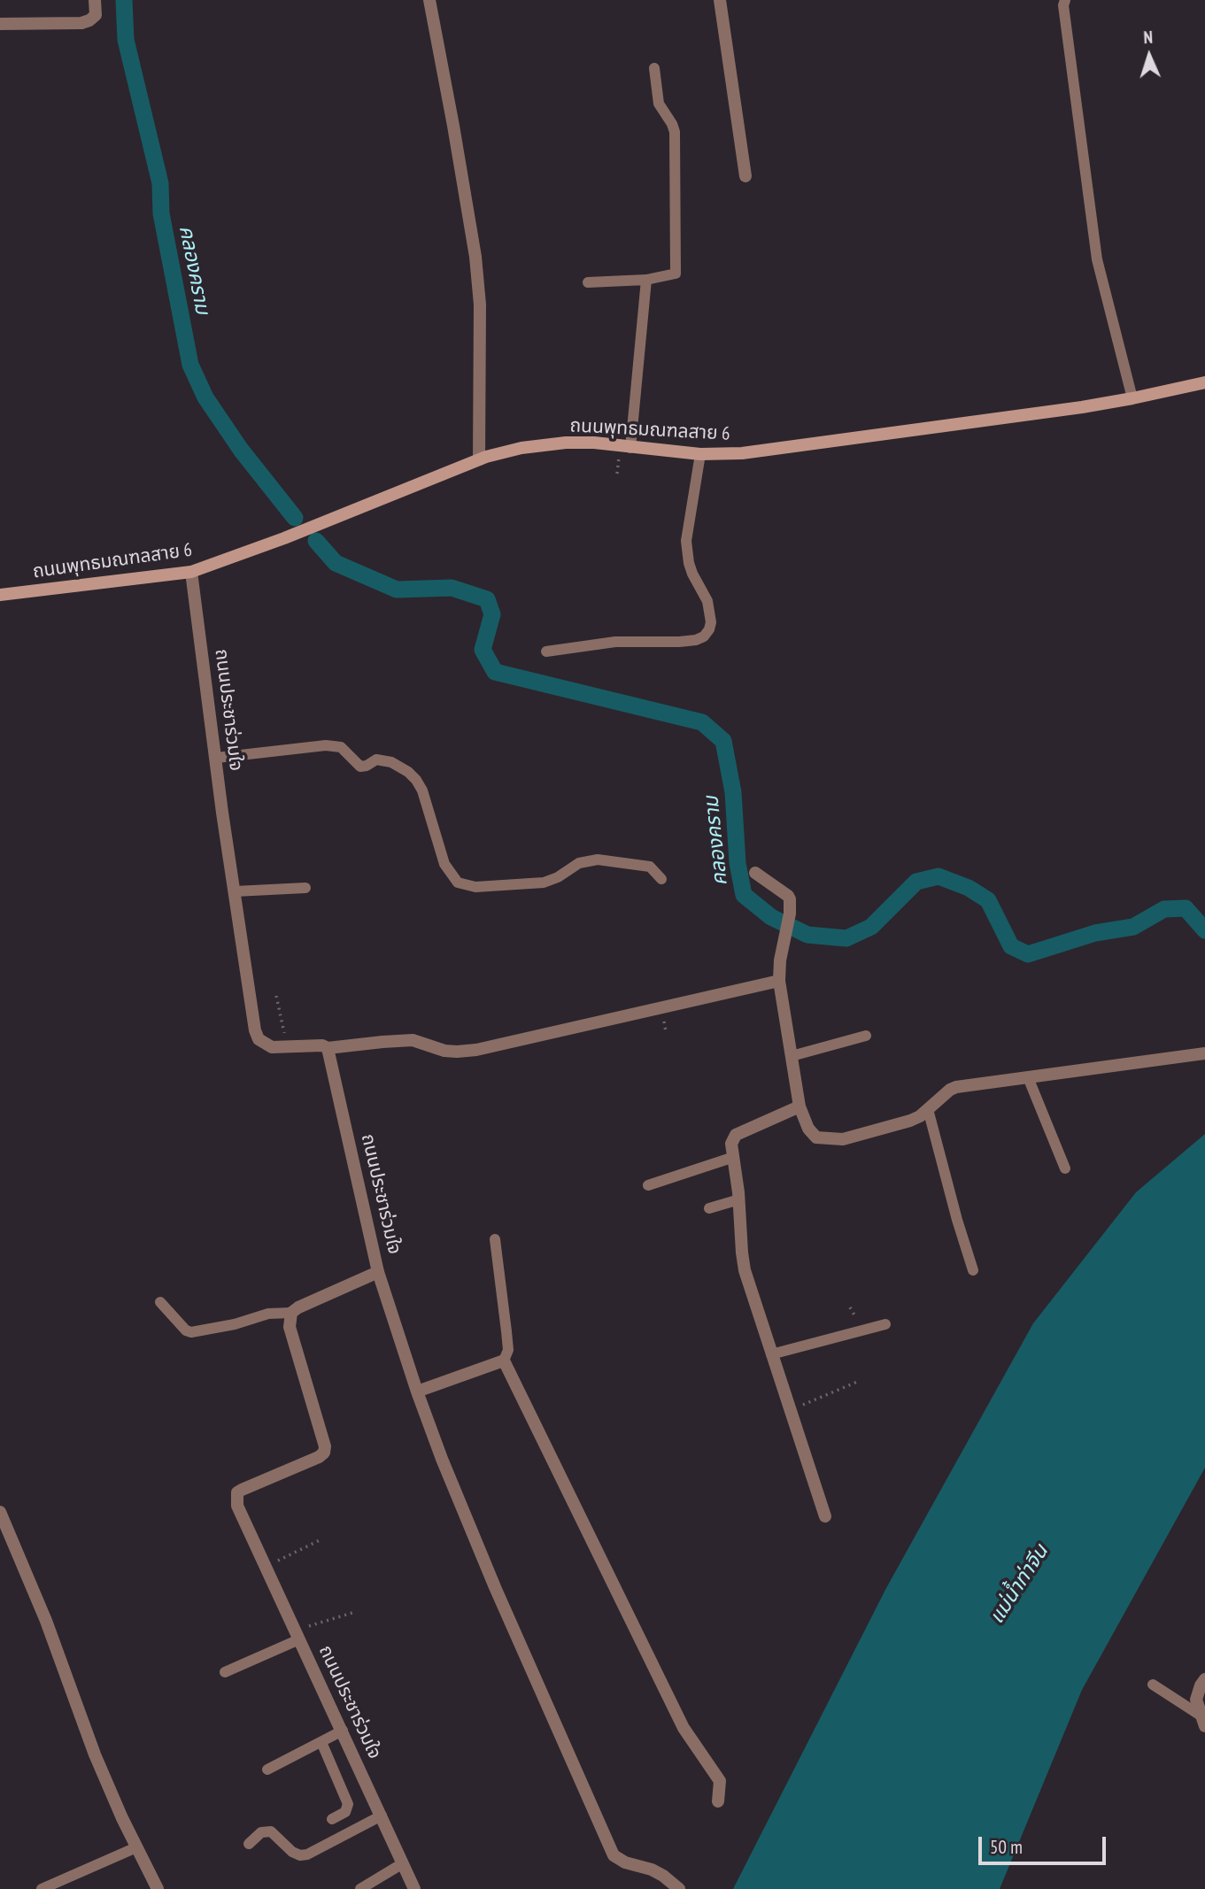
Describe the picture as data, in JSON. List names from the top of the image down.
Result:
{
  "streets": {
    "main road": ["ถนนพุทธมณฑลสาย 6"],
    "street": ["ถนนประชาร่วมใจ"]
  },
  "crossings": [
    ["ถนนพุทธมณฑลสาย 6", "ถนนประชาร่วมใจ"]
  ],
  "water": ["คลองคราม", "แม่น้ำท่าจีน"],
  "scale_bar": "50 m",
  "north": "top"
}
